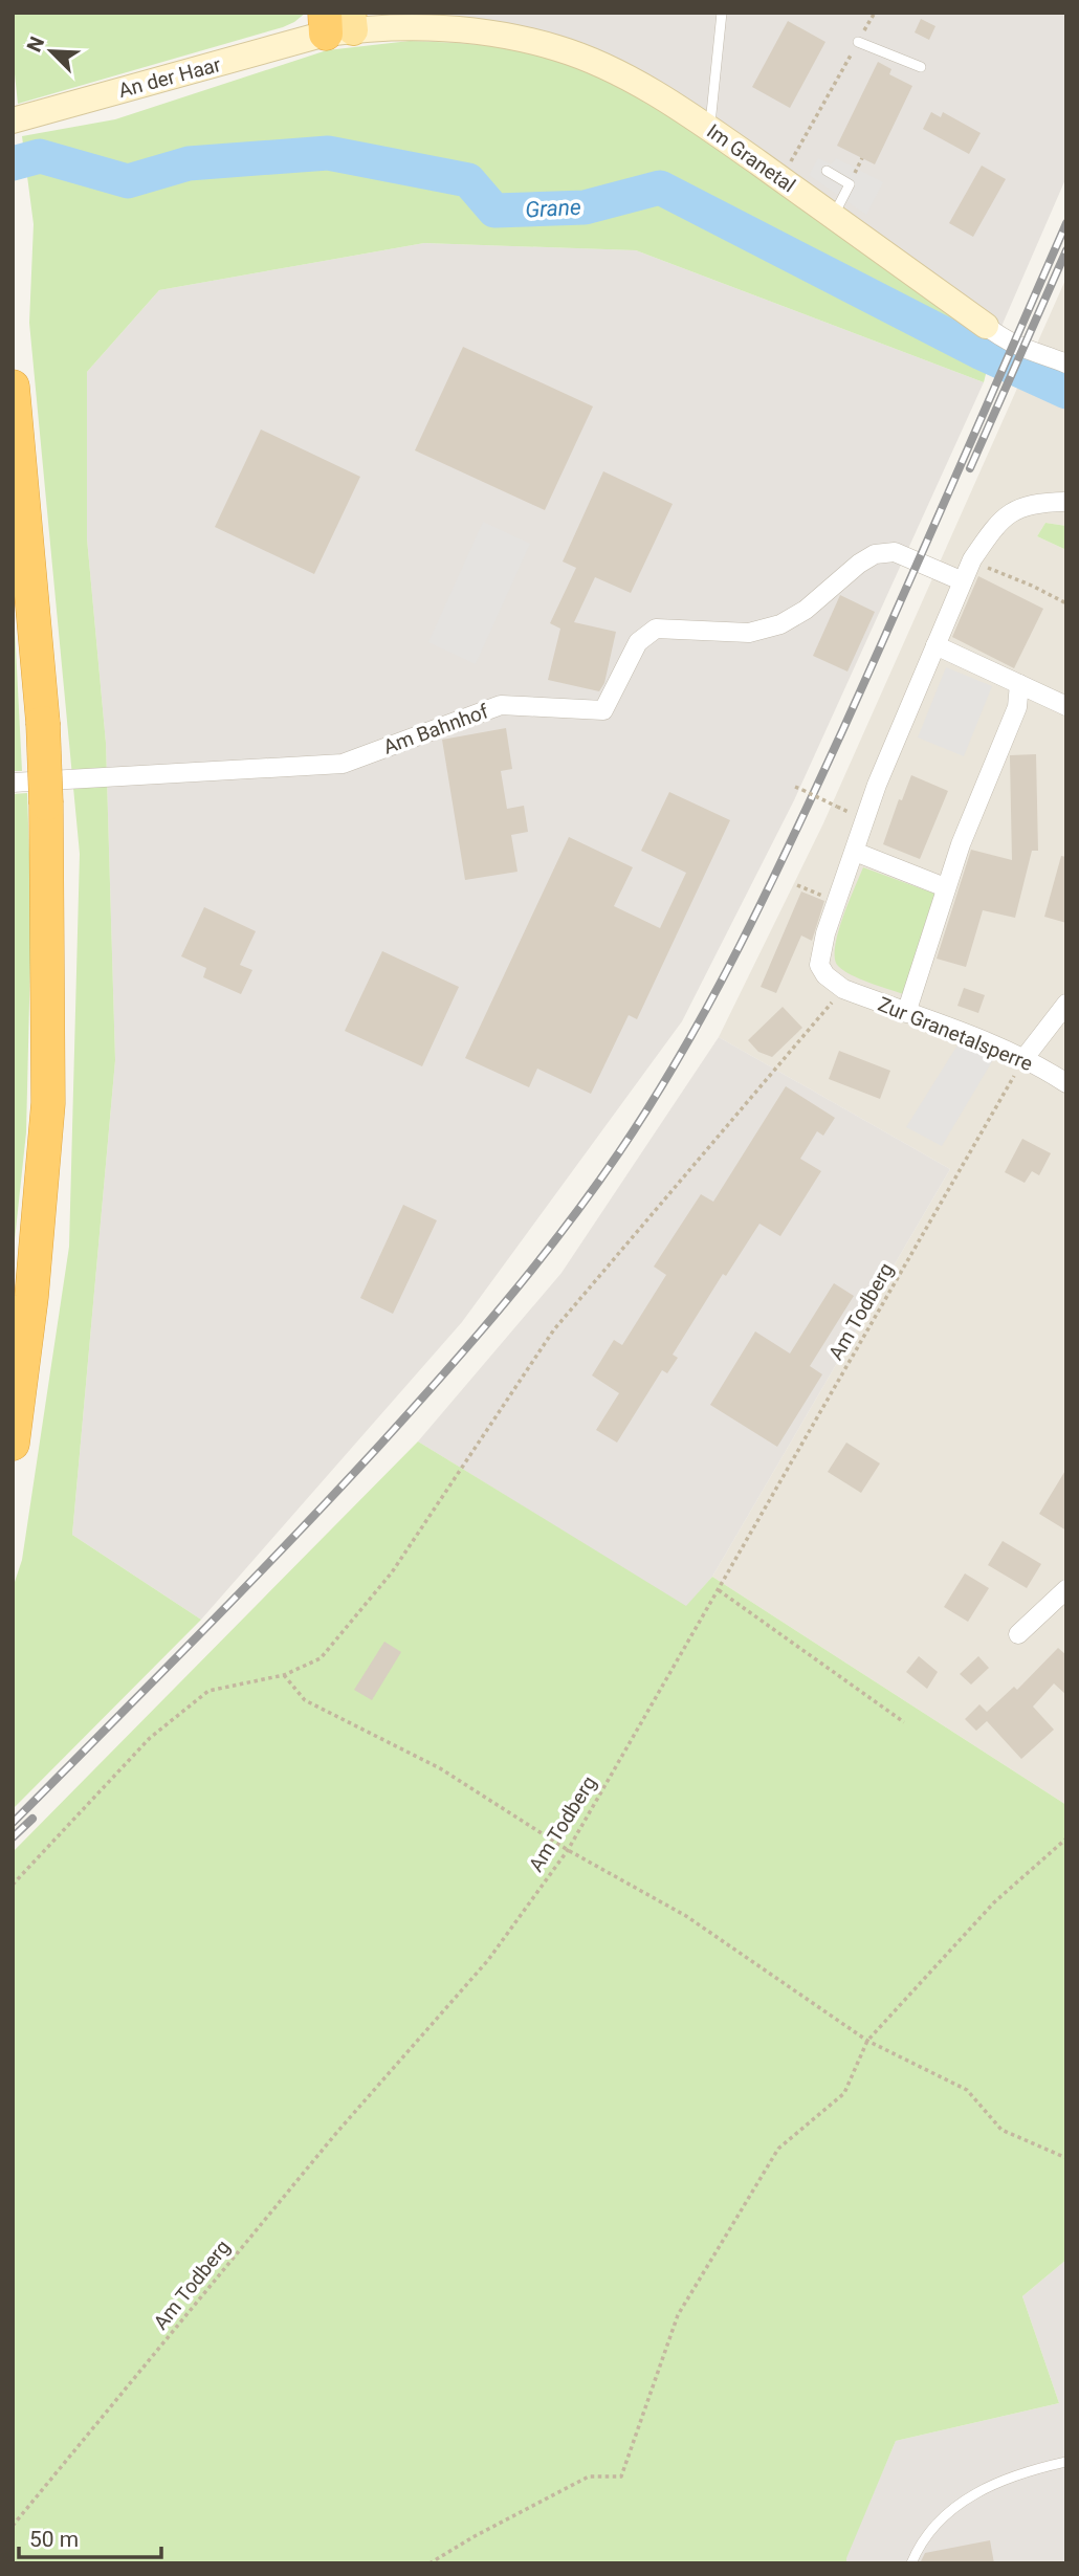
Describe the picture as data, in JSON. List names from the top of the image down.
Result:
{
  "streets": {
    "street": [
      "An der Haar",
      "Im Granetal",
      "Am Bahnhof",
      "Zur Granetalsperre"
    ],
    "path": ["Am Todberg"]
  },
  "crossings": [
    ["An der Haar", "Im Granetal"],
    ["Zur Granetalsperre", "Am Todberg"]
  ],
  "water": ["Grane"],
  "scale_bar": "50 m",
  "north": "top left"
}
